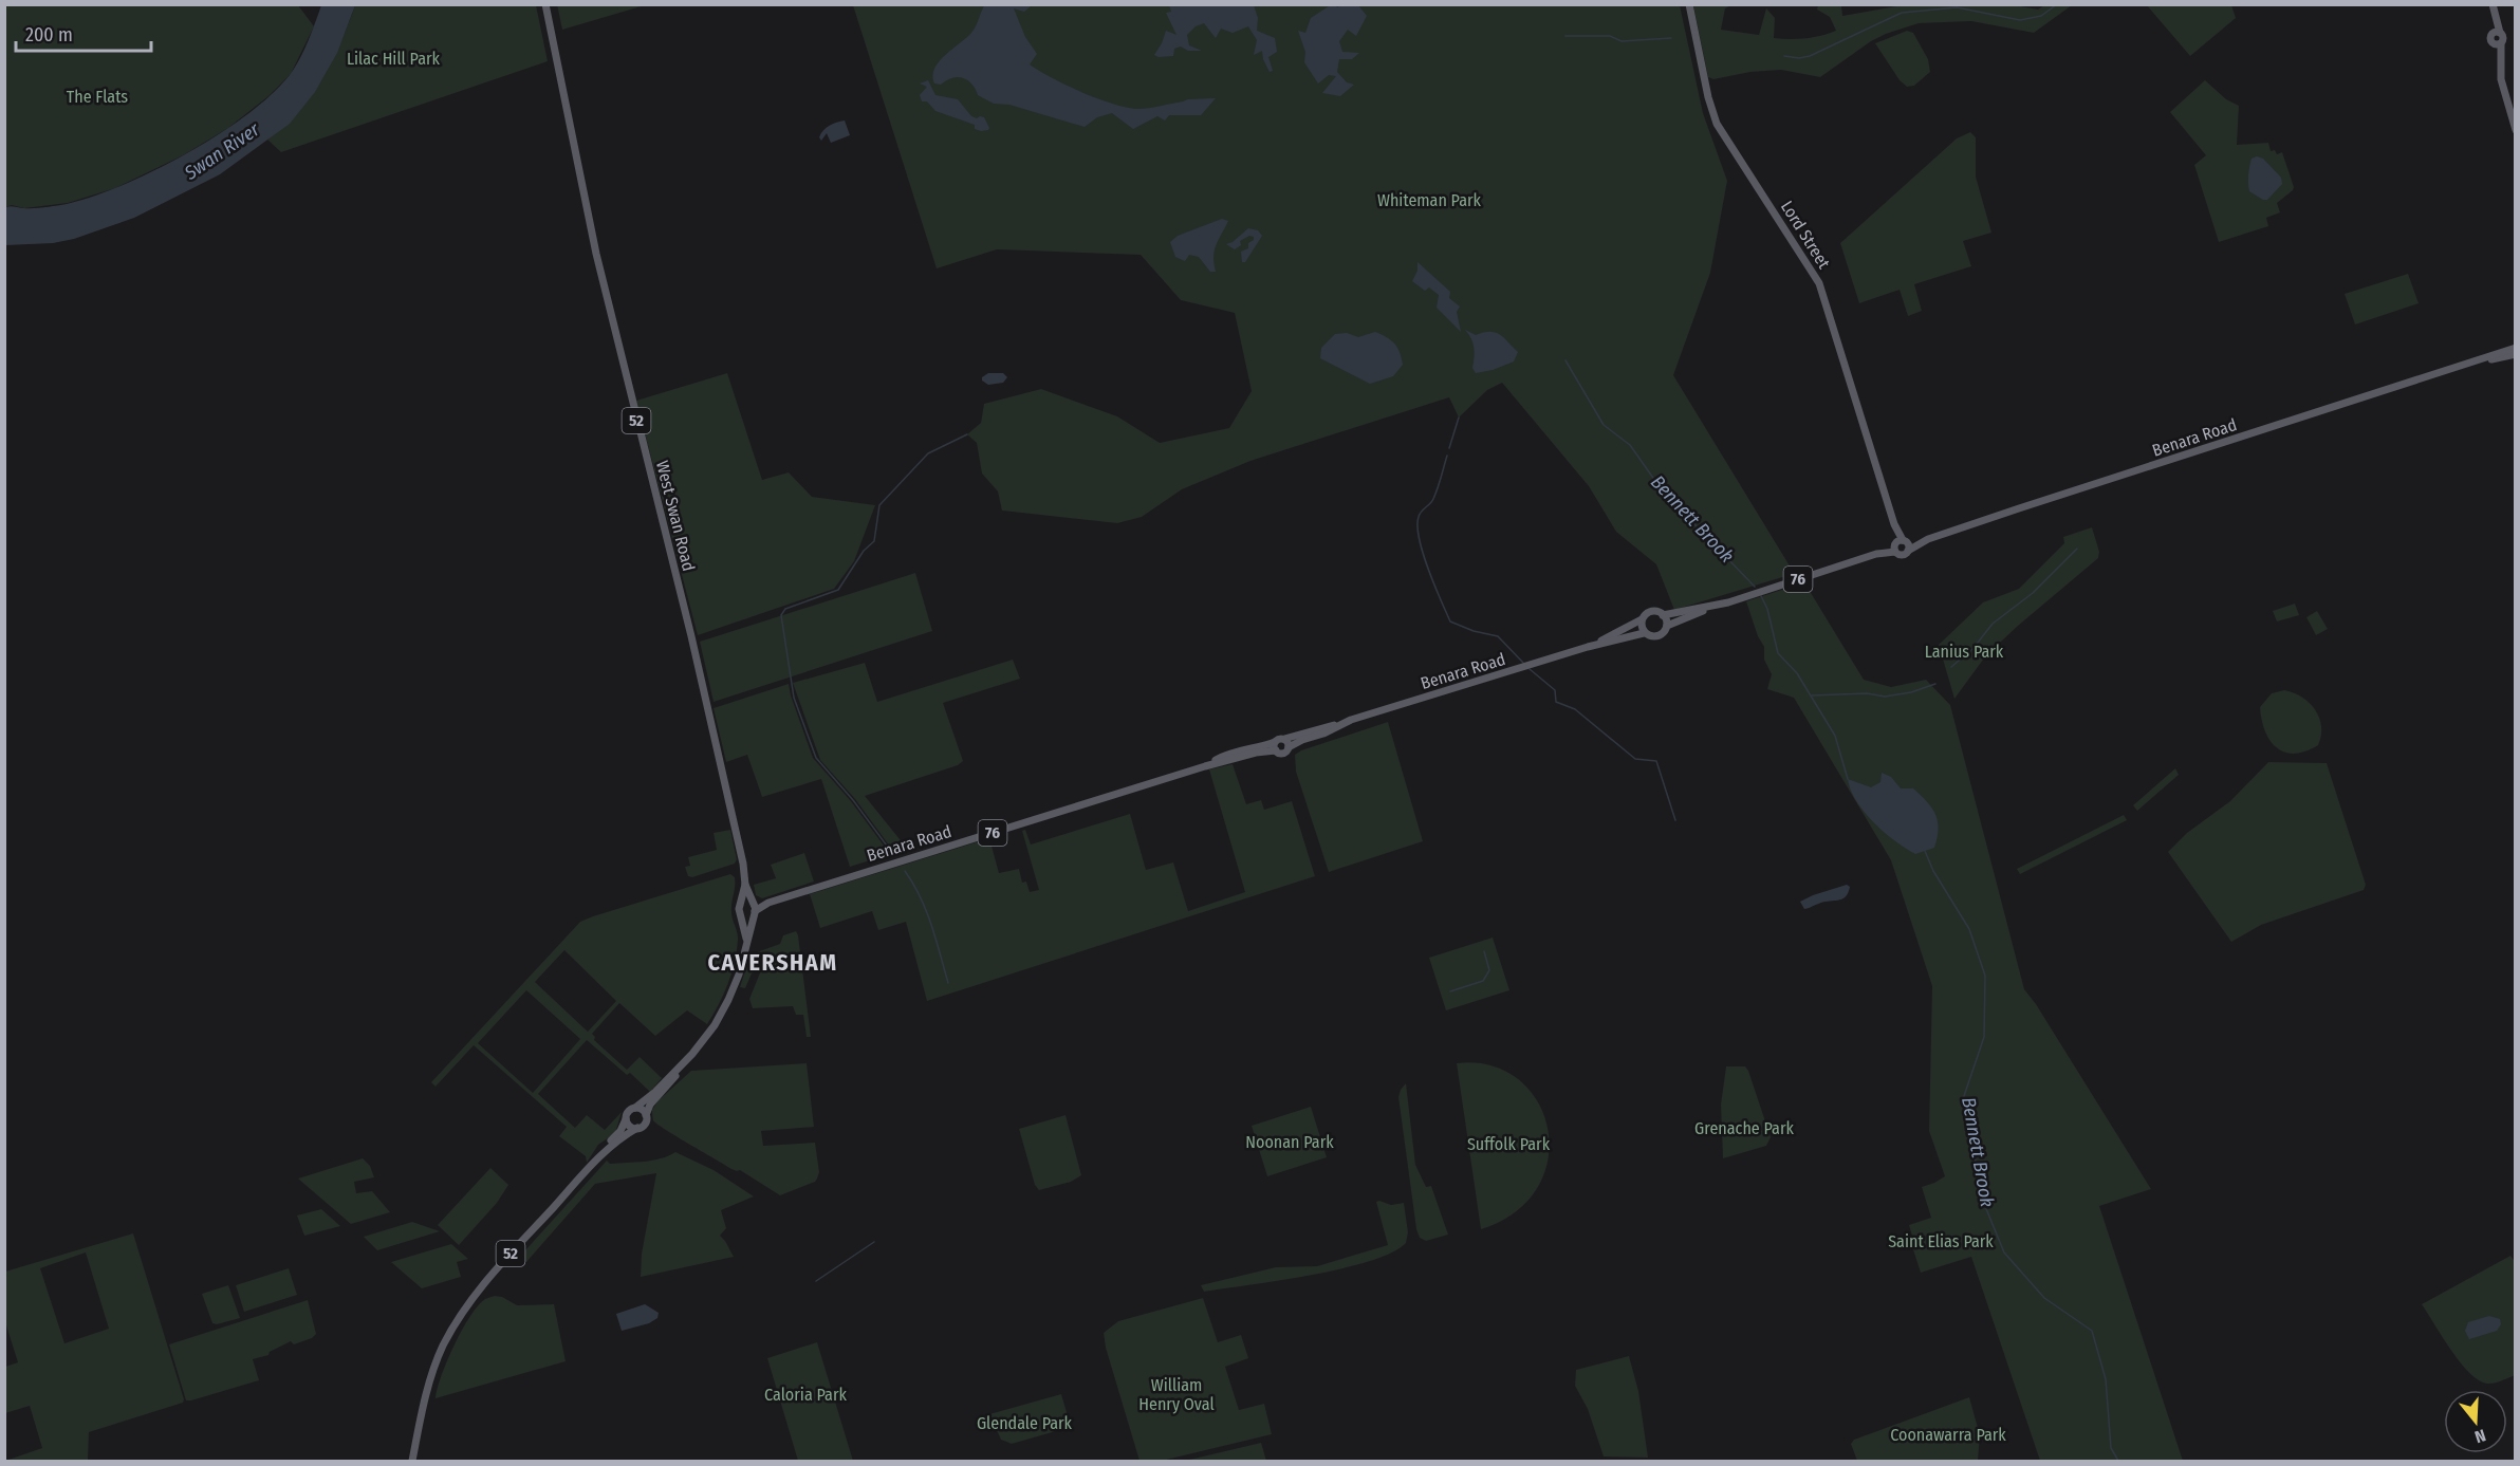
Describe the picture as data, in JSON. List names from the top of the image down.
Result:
{
  "streets": {
    "main road": [
      "Lord Street",
      "52",
      "Benara Road",
      "West Swan Road",
      "76"
    ]
  },
  "crossings": [
    ["Lord Street", "Benara Road"],
    ["Lord Street", "76"],
    ["52", "Benara Road"],
    ["52", "West Swan Road"],
    ["Benara Road", "West Swan Road"],
    ["Benara Road", "76"]
  ],
  "districts": ["CAVERSHAM"],
  "water": ["Swan River", "Bennett Brook"],
  "parks": [
    "Lilac Hill Park",
    "The Flats",
    "Whiteman Park",
    "Lanius Park",
    "Grenache Park",
    "Noonan Park",
    "Suffolk Park",
    "Saint Elias Park",
    "William Henry Oval",
    "Caloria Park",
    "Glendale Park",
    "Coonawarra Park"
  ],
  "scale_bar": "200 m",
  "north": "bottom"
}
